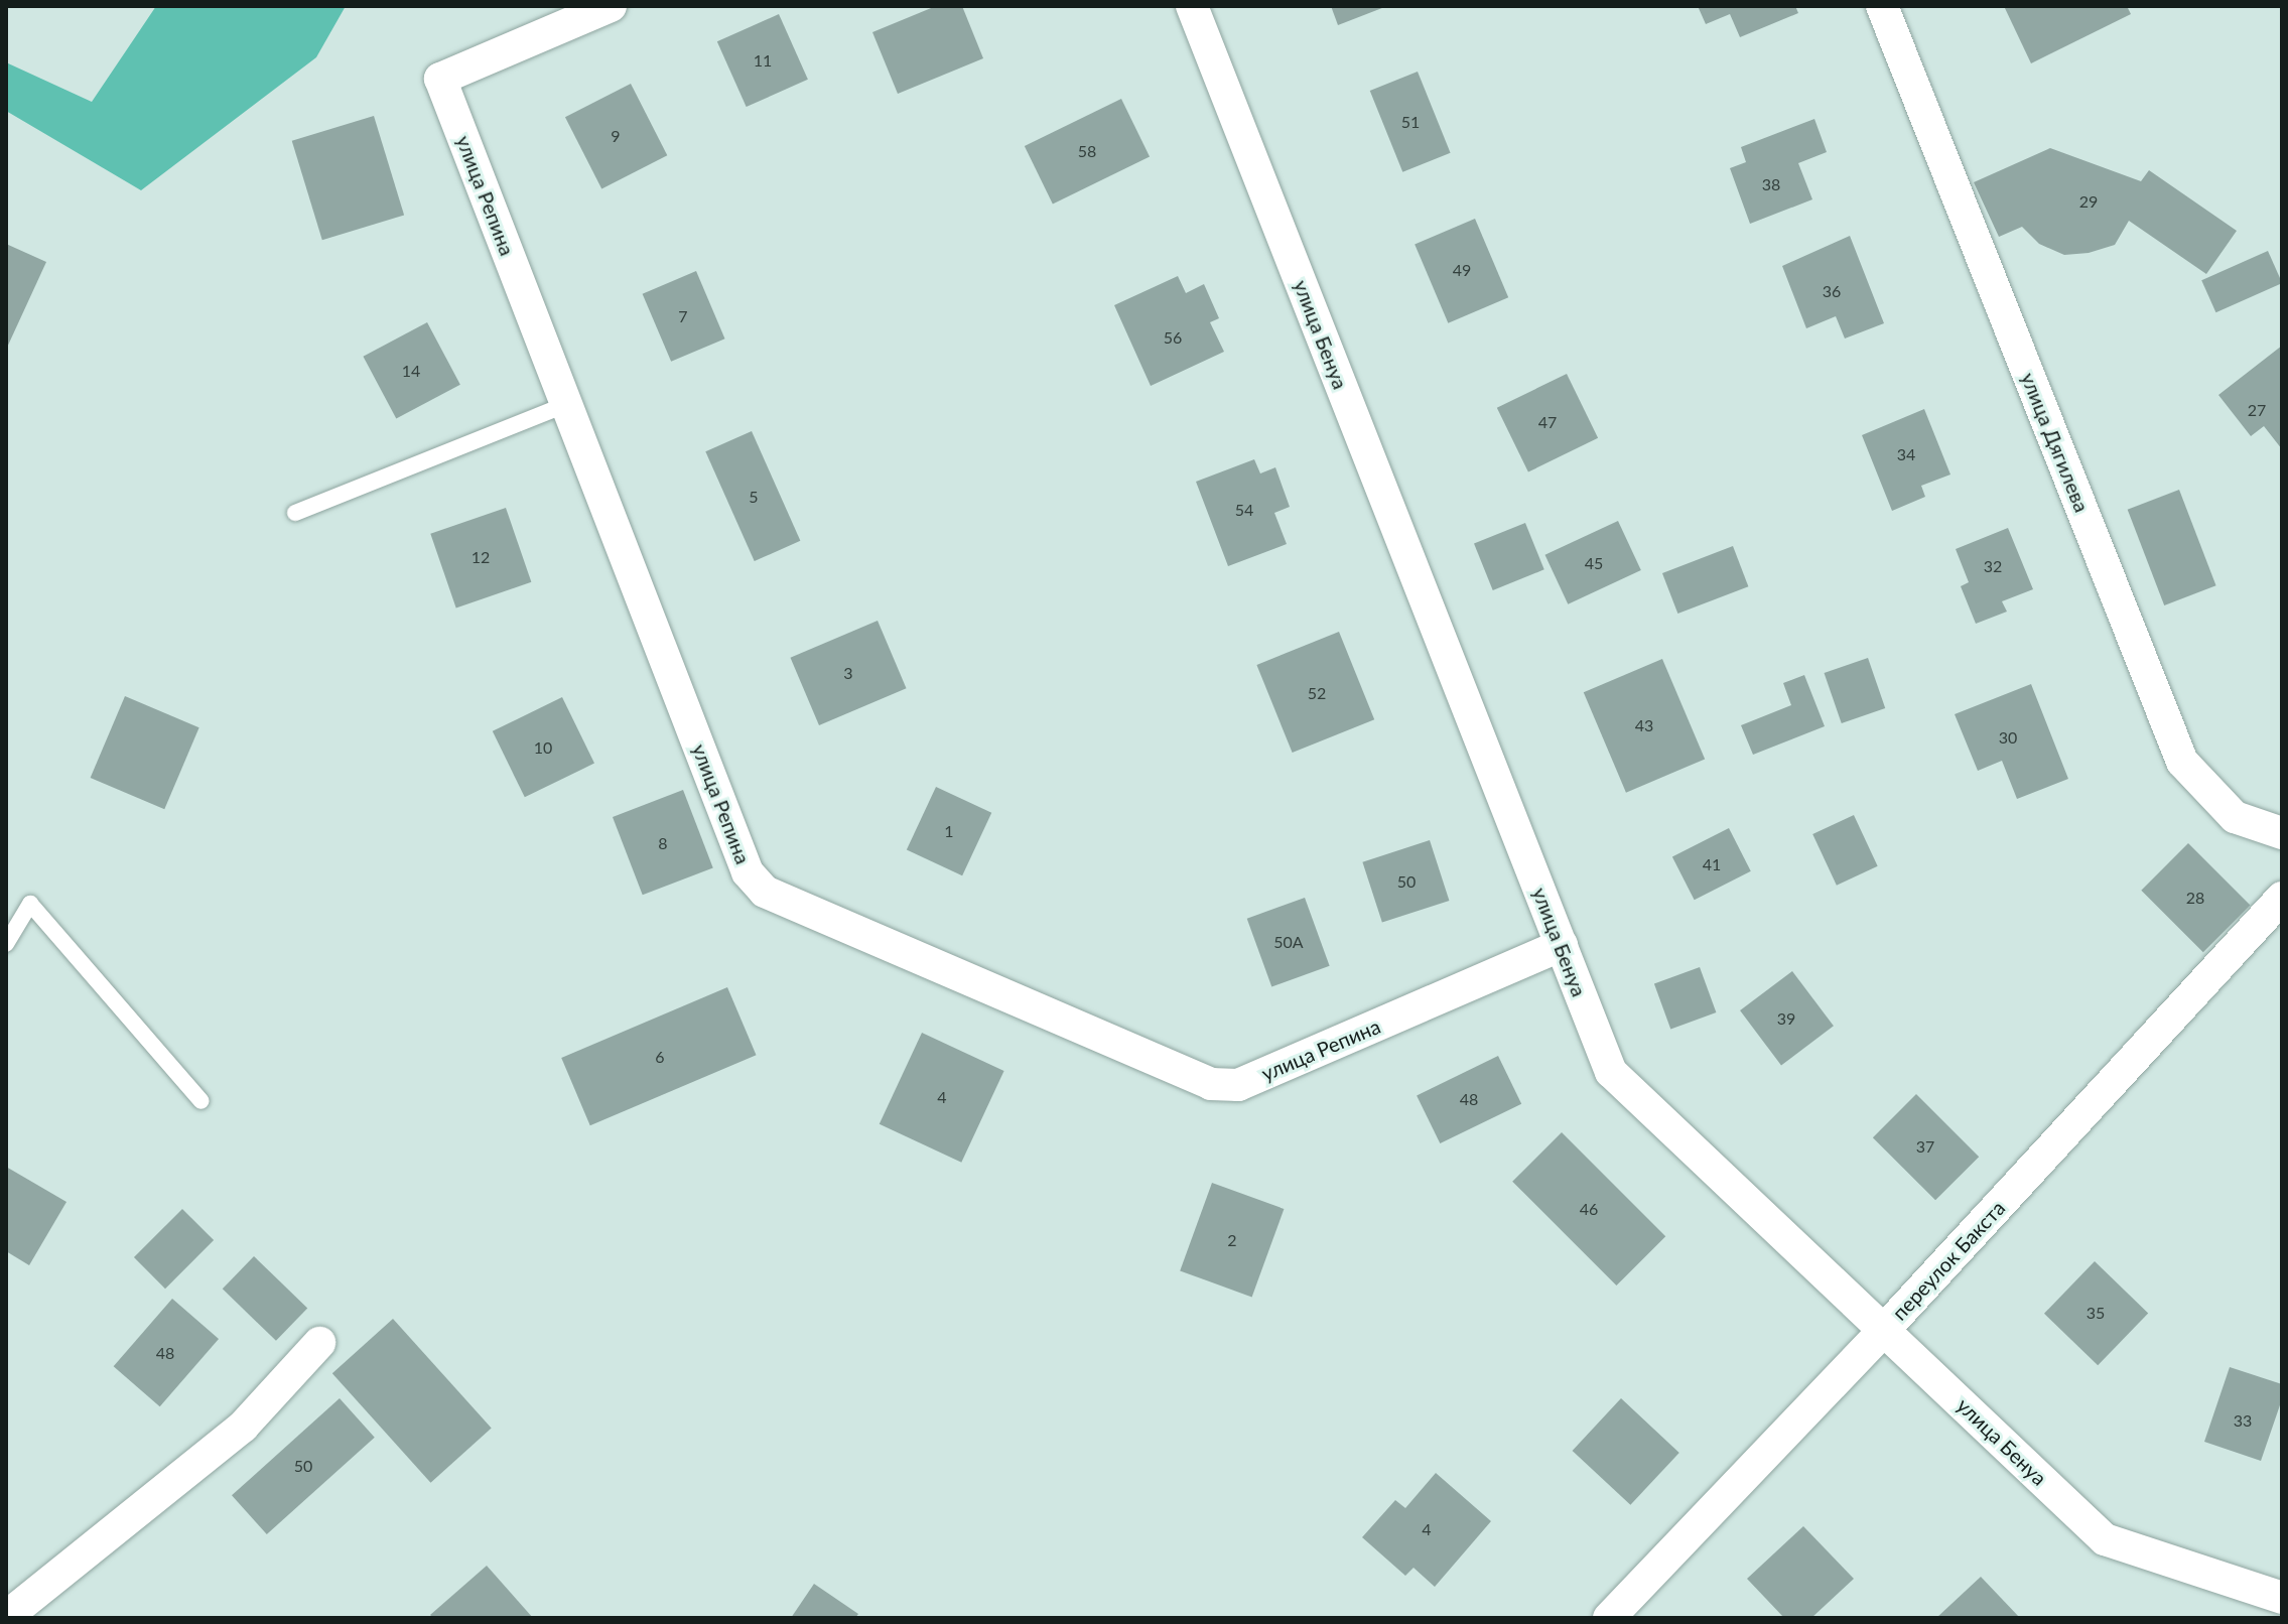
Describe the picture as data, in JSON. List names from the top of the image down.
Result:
{
  "streets": {
    "street": [
      "улица Репина",
      "улица Бенуа",
      "улица Дягилева",
      "переулок Бакста"
    ]
  },
  "crossings": [
    ["улица Репина", "улица Бенуа"],
    ["улица Бенуа", "переулок Бакста"]
  ],
  "house_numbers": [
    "11",
    "51",
    "9",
    "58",
    "38",
    "29",
    "49",
    "36",
    "7",
    "56",
    "14",
    "27",
    "47",
    "34",
    "5",
    "54",
    "12",
    "45",
    "32",
    "3",
    "52",
    "43",
    "30",
    "10",
    "1",
    "8",
    "41",
    "50",
    "28",
    "50А",
    "39",
    "6",
    "4",
    "48",
    "37",
    "46",
    "2",
    "35",
    "48",
    "33",
    "50",
    "4"
  ]
}
